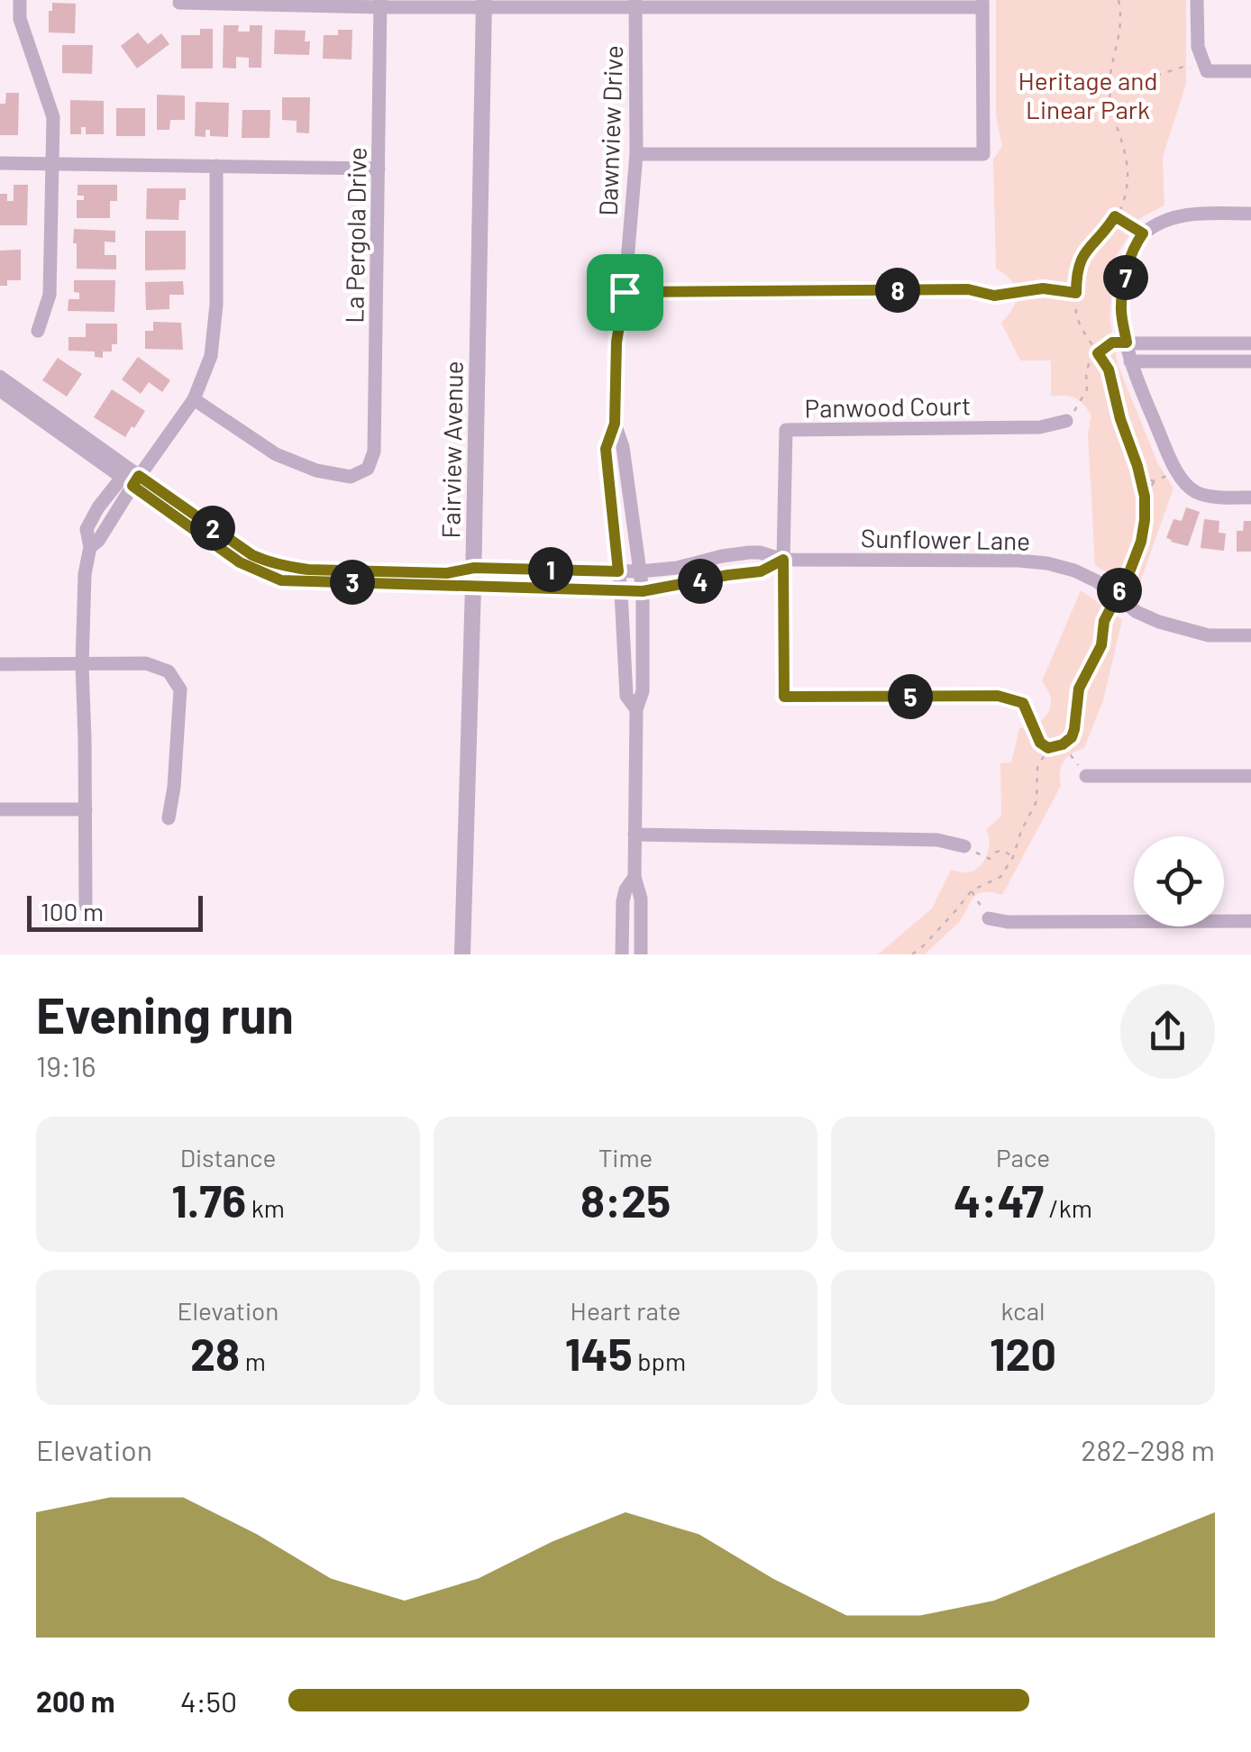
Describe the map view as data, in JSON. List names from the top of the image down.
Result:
{
  "streets": {
    "street": [
      "Dawnview Drive",
      "La Pergola Drive",
      "Panwood Court",
      "Fairview Avenue",
      "Sunflower Lane"
    ]
  },
  "crossings": [
    ["Dawnview Drive", "Sunflower Lane"],
    ["Panwood Court", "Sunflower Lane"],
    ["Fairview Avenue", "Sunflower Lane"]
  ],
  "parks": ["Heritage and Linear Park"],
  "scale_bar": "100 m",
  "page": {
    "pins": [
      "7",
      "8",
      "2",
      "1",
      "4",
      "3",
      "6",
      "5"
    ],
    "scale": "100 m",
    "heading": ["Evening run", "19:16"],
    "stats": [
      ["Distance", "1.76 km"],
      ["Time", "8:25"],
      ["Pace", "4:47 /km"],
      ["Elevation", "28 m"],
      ["Heart rate", "145 bpm"],
      ["kcal", "120"]
    ],
    "chart": ["Elevation", "282–298 m"],
    "list": [
      {
        "name": "200 m",
        "note": "4:50"
      }
    ]
  }
}
